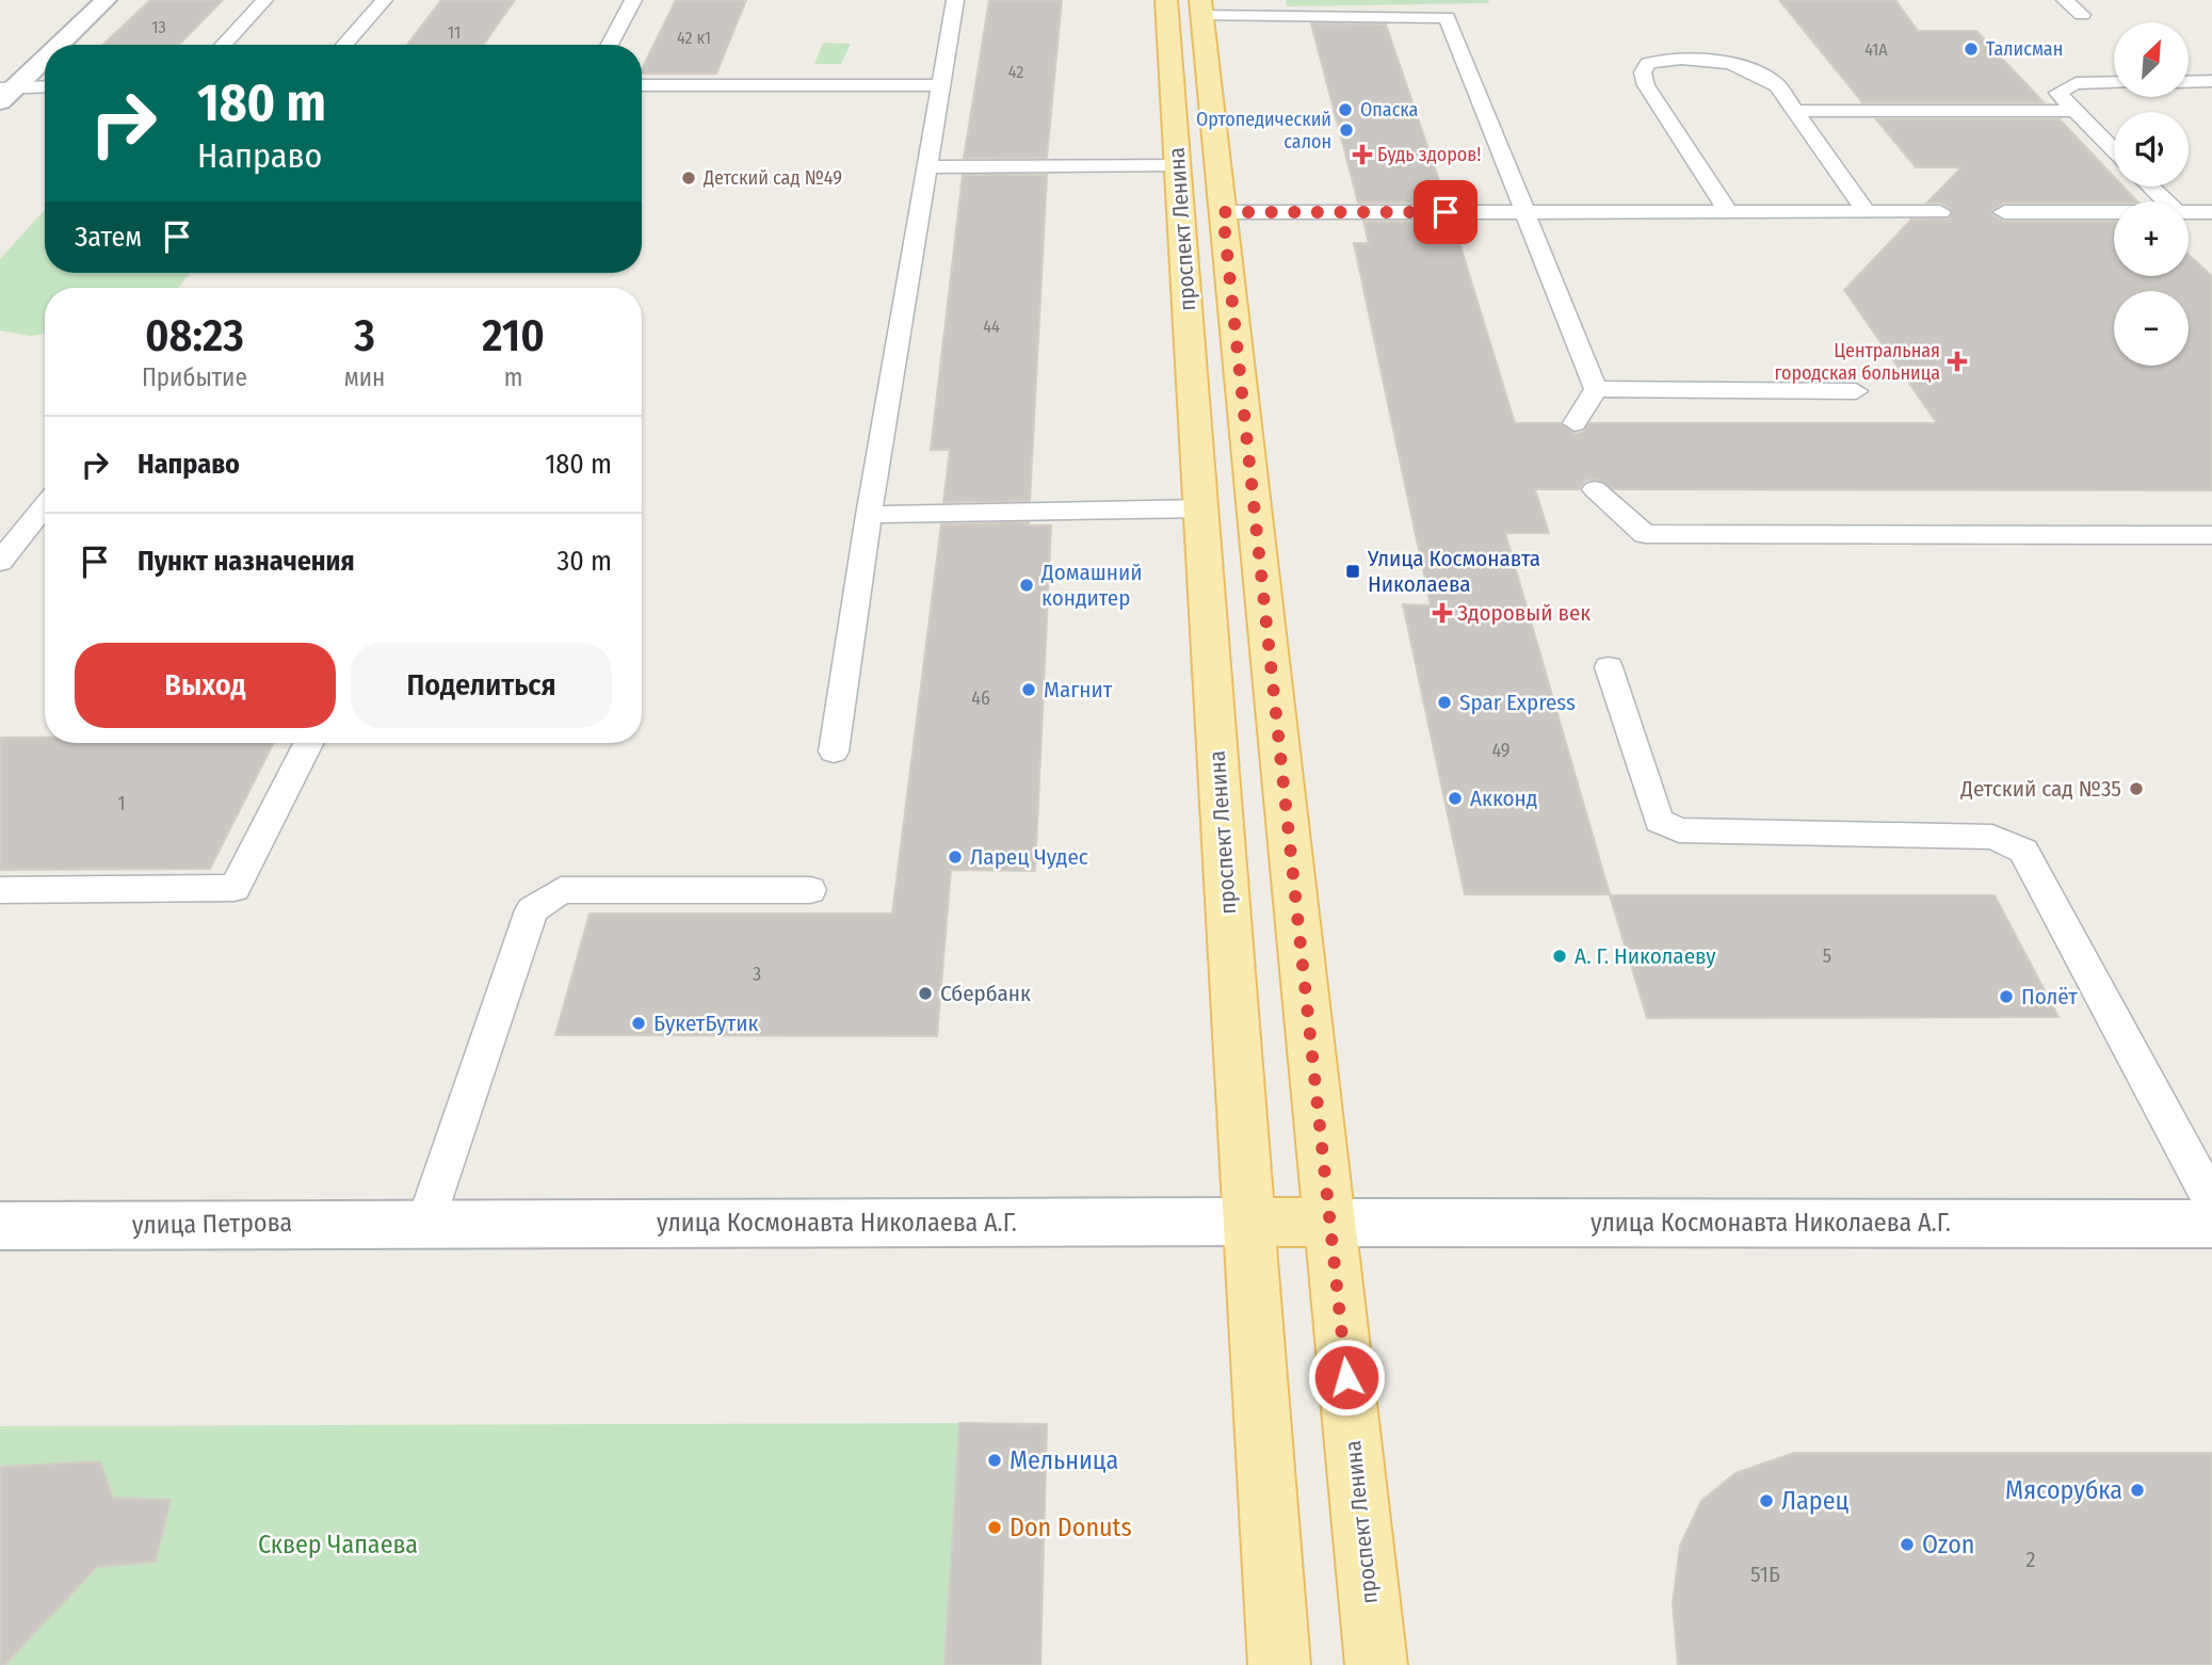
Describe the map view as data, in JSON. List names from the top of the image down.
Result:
{
  "streets": {
    "main road": ["проспект Ленина"],
    "street": ["улица Космонавта Николаева А.Г.", "улица Петрова"]
  },
  "crossings": [
    ["проспект Ленина", "улица Космонавта Николаева А.Г."],
    ["улица Космонавта Николаева А.Г.", "улица Петрова"]
  ],
  "parks": ["Сквер Чапаева"],
  "places": {
    "other": [
      "Талисман",
      "Опаска",
      "Ортопедический салон",
      "Детский сад №49",
      "Домашний кондитер",
      "Магнит",
      "Spar Express",
      "Детский сад №35",
      "Акконд",
      "Ларец Чудес",
      "А. Г. Николаеву",
      "Сбербанк",
      "Полёт",
      "БукетБутик",
      "Мельница",
      "Мясорубка",
      "Ларец",
      "Don Donuts",
      "Ozon"
    ],
    "health": ["Будь здоров!", "Центральная городская больница", "Здоровый век"],
    "transit": ["Улица Космонавта Николаева"]
  },
  "house_numbers": [
    "13",
    "11",
    "42 к1",
    "41А",
    "42",
    "44",
    "46",
    "49",
    "1",
    "5",
    "3",
    "2",
    "51Б"
  ],
  "north": "top right",
  "page": {
    "map_buttons": ["+", "−"],
    "turn": ["180 m", "Направо"],
    "then": "Затем",
    "eta": [
      "08:23",
      "Прибытие",
      "3",
      "мин",
      "210",
      "m"
    ],
    "list": [
      {
        "name": "Направо",
        "value": "180 m"
      },
      {
        "name": "Пункт назначения",
        "value": "30 m"
      }
    ],
    "buttons": ["Выход", "Поделиться"]
  }
}
